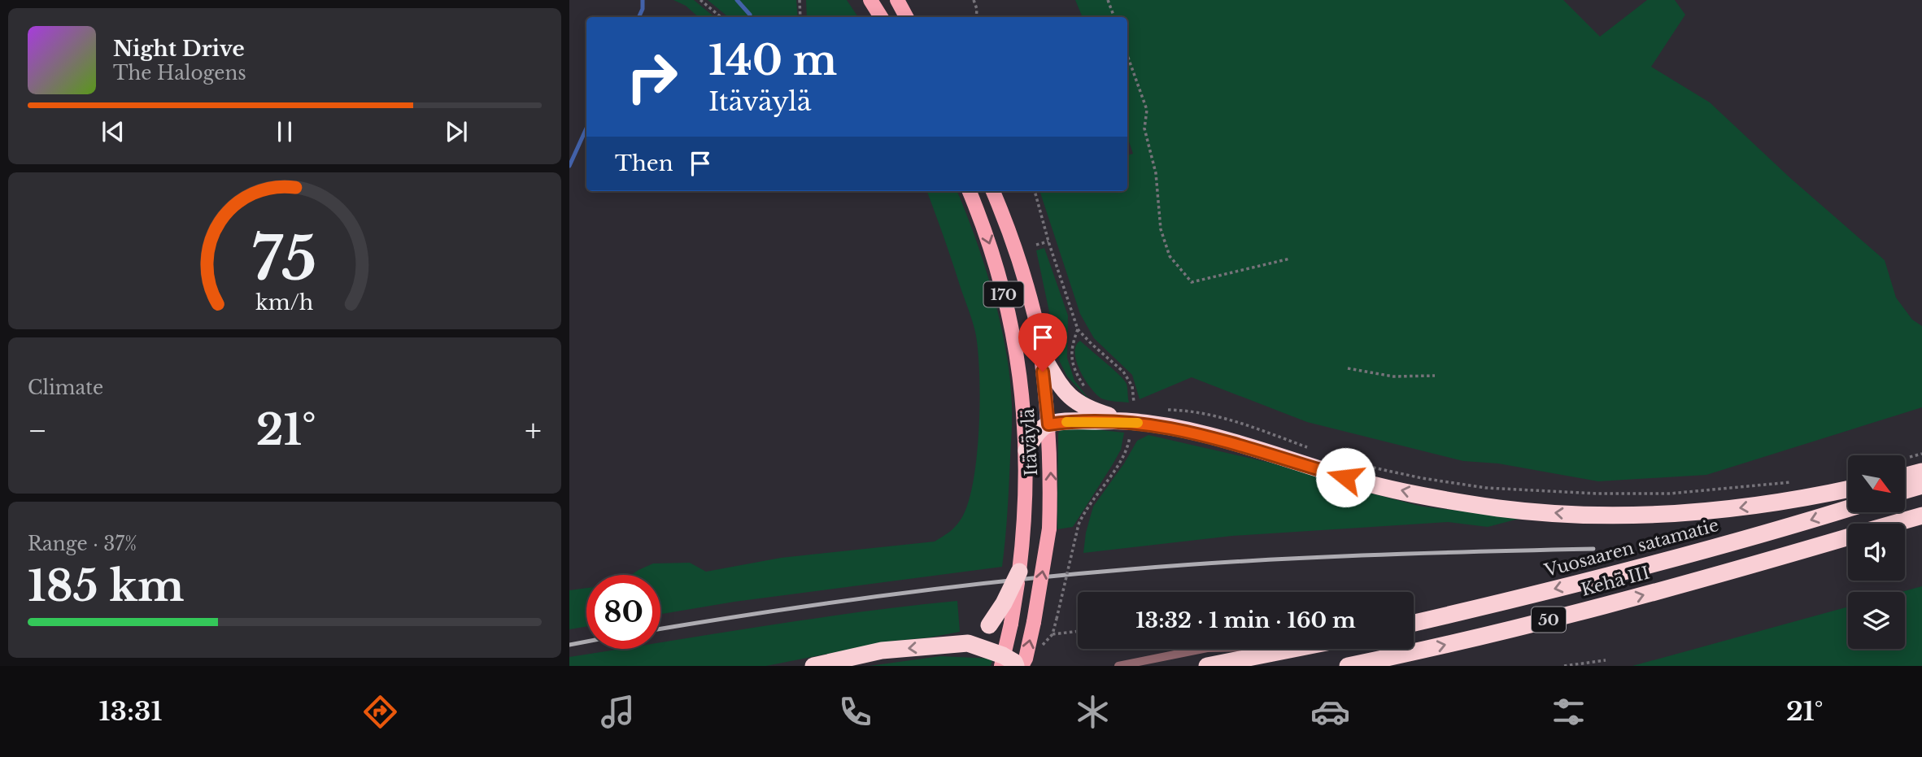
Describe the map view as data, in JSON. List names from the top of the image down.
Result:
{
  "streets": {
    "highway": ["Vuosaaren satamatie", "Kehä III", "50"],
    "main road": ["170", "Itäväylä"]
  },
  "north": "bottom right",
  "page": {
    "turn": ["140 m", "Itäväylä"],
    "song": ["Night Drive", "The Halogens"],
    "then": "Then",
    "tile": [
      "Climate",
      ["Range · 37%", "185 km"]
    ],
    "heat": ["−", "21°", "+"],
    "limit": "80",
    "trip": "13:32 · 1 min · 160 m",
    "tabs": ["13:31", "21°"],
    "gauge": ["75", "km/h"]
  }
}
